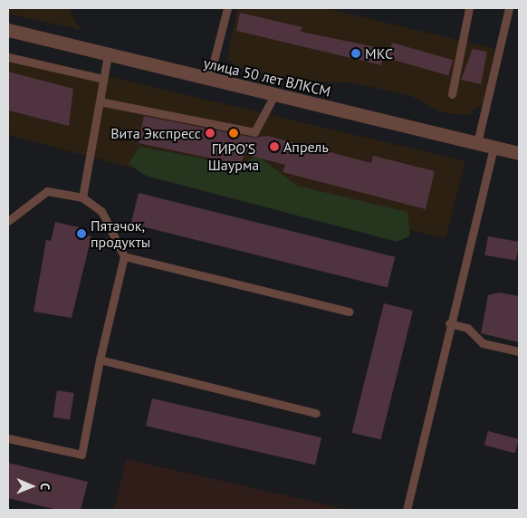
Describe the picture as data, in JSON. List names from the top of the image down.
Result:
{
  "streets": {
    "street": ["улица 50 лет ВЛКСМ"]
  },
  "places": [
    "МКС",
    "Вита Экспресс",
    "ГИРО’S Шаурма",
    "Апрель",
    "Пятачок, продукты"
  ],
  "north": "right"
}
